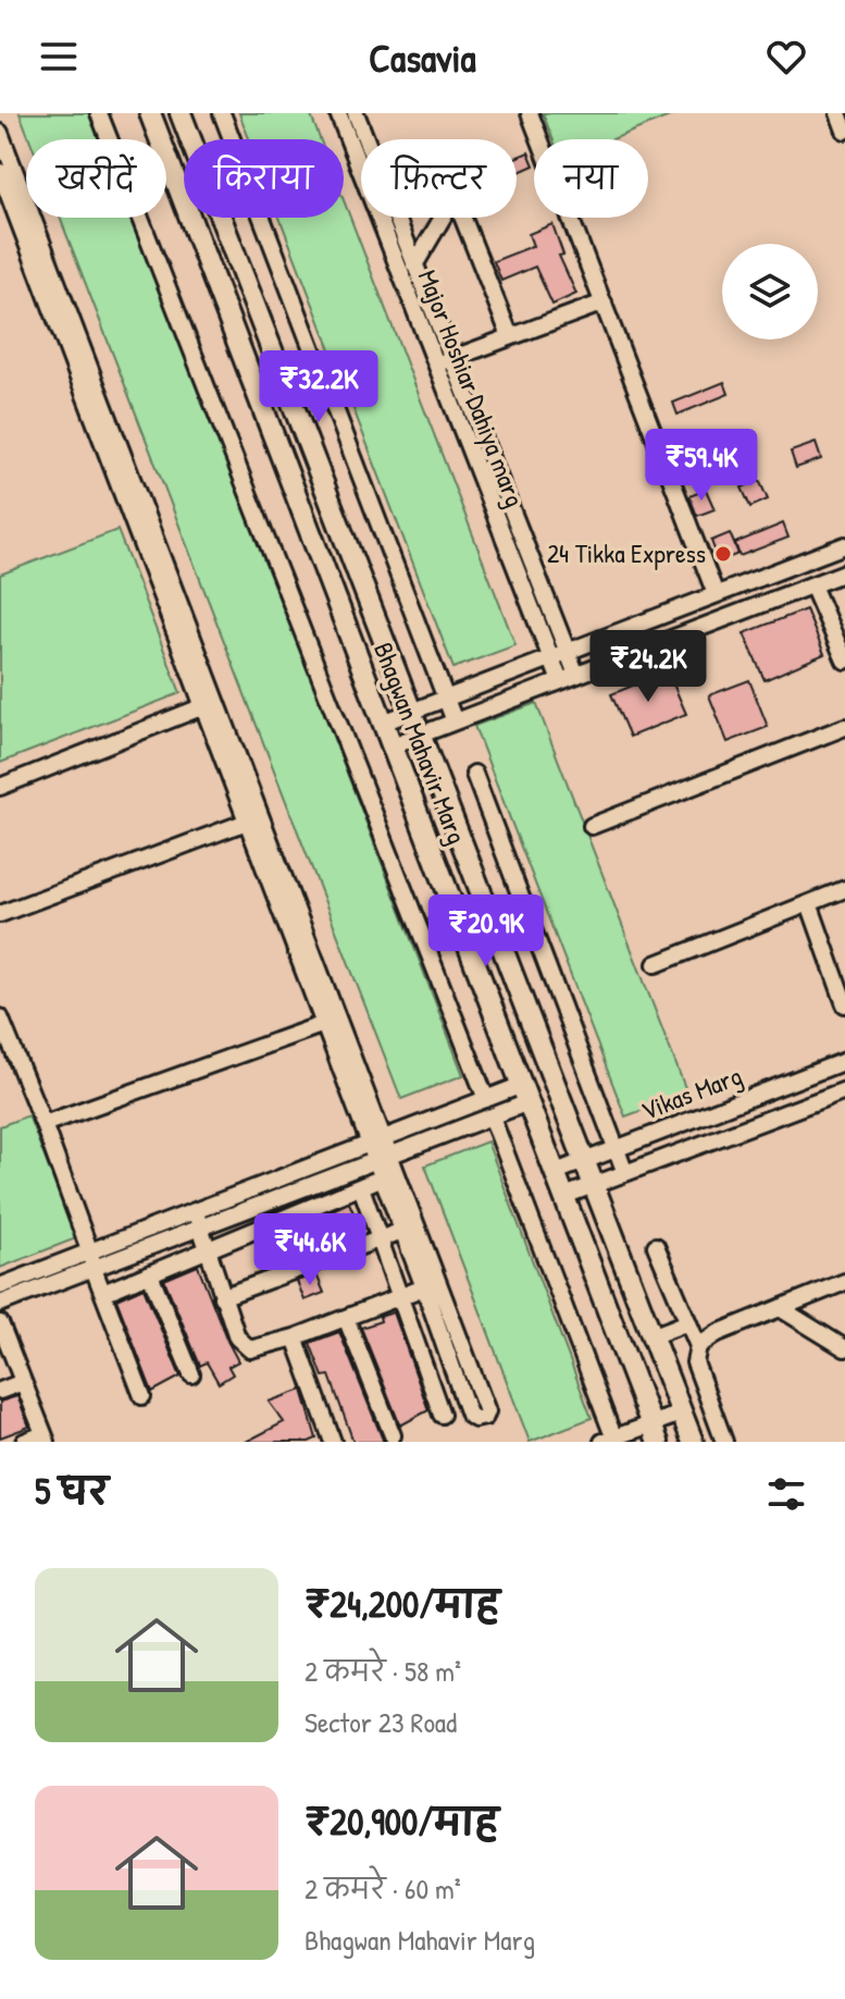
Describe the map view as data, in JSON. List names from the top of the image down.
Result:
{
  "streets": {
    "main road": ["Bhagwan Mahavir Marg"],
    "street": ["Major Hoshiar Dahiya marg", "Vikas Marg"]
  },
  "crossings": [
    ["Bhagwan Mahavir Marg", "Vikas Marg"]
  ],
  "places": ["24 Tikka Express"],
  "page": {
    "header": "Casavia",
    "chip": [
      "खरीदें",
      "किराया",
      "फ़िल्टर",
      "नया"
    ],
    "price": [
      "₹32.2K",
      "₹59.4K",
      "₹24.2K",
      "₹20.9K",
      "₹44.6K"
    ],
    "heading": "5 घर",
    "list": [
      {
        "name": "₹24,200/माह",
        "note": "2 कमरे · 58 m² · Sector 23 Road"
      },
      {
        "name": "₹20,900/माह",
        "note": "2 कमरे · 60 m² · Bhagwan Mahavir Marg"
      }
    ]
  }
}
